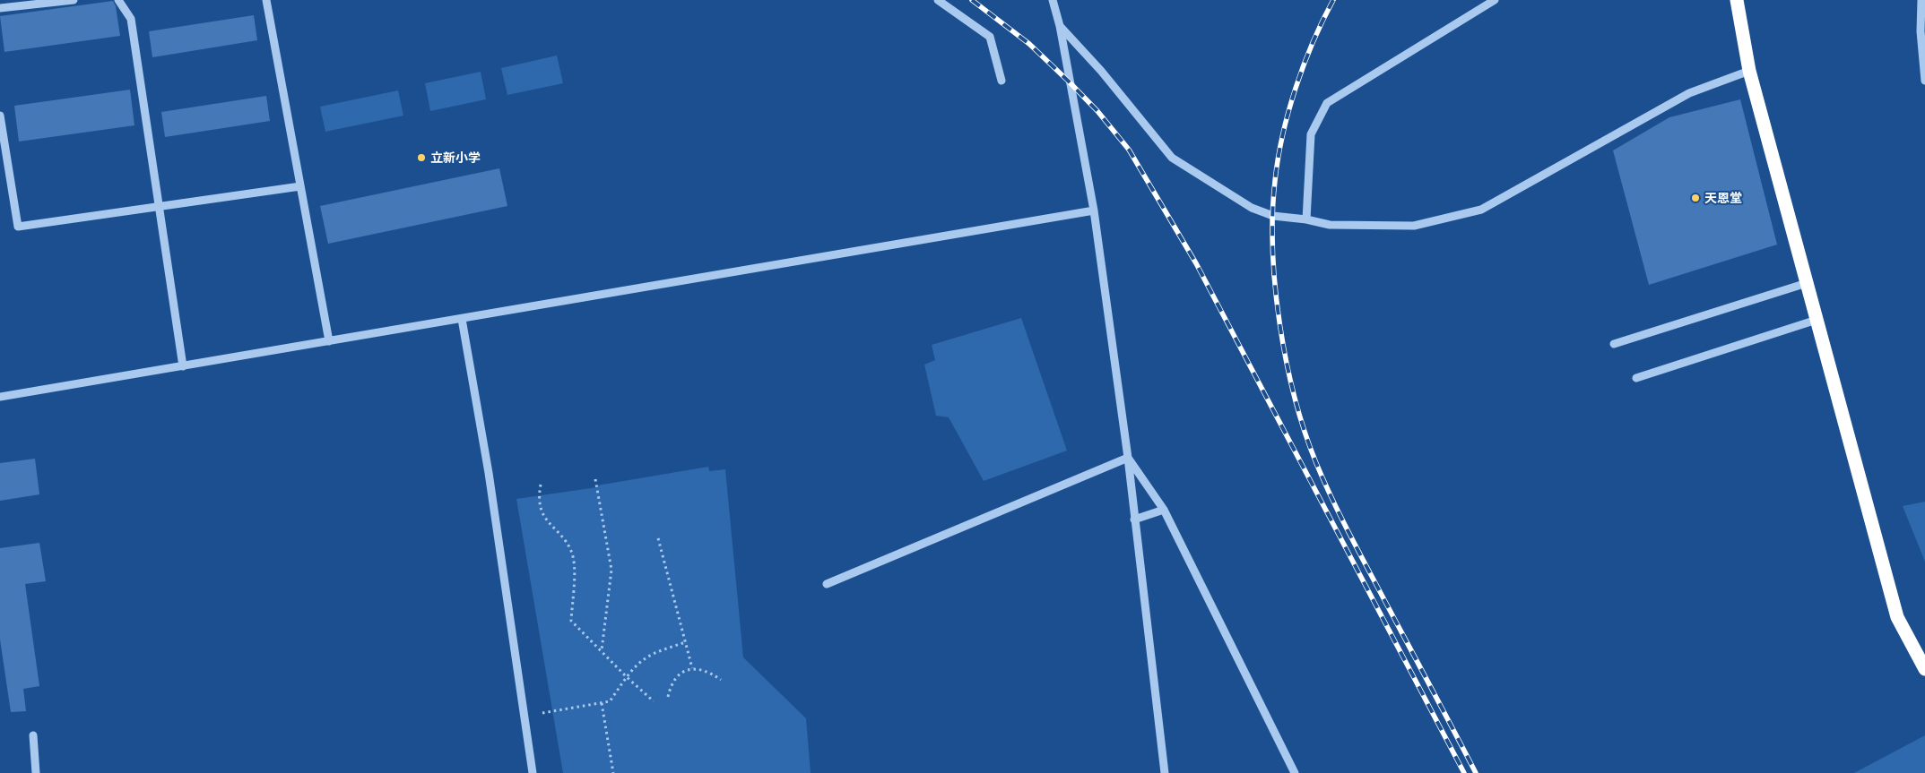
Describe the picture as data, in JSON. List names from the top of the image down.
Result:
{
  "places": ["立新小学", "天恩堂"]
}
